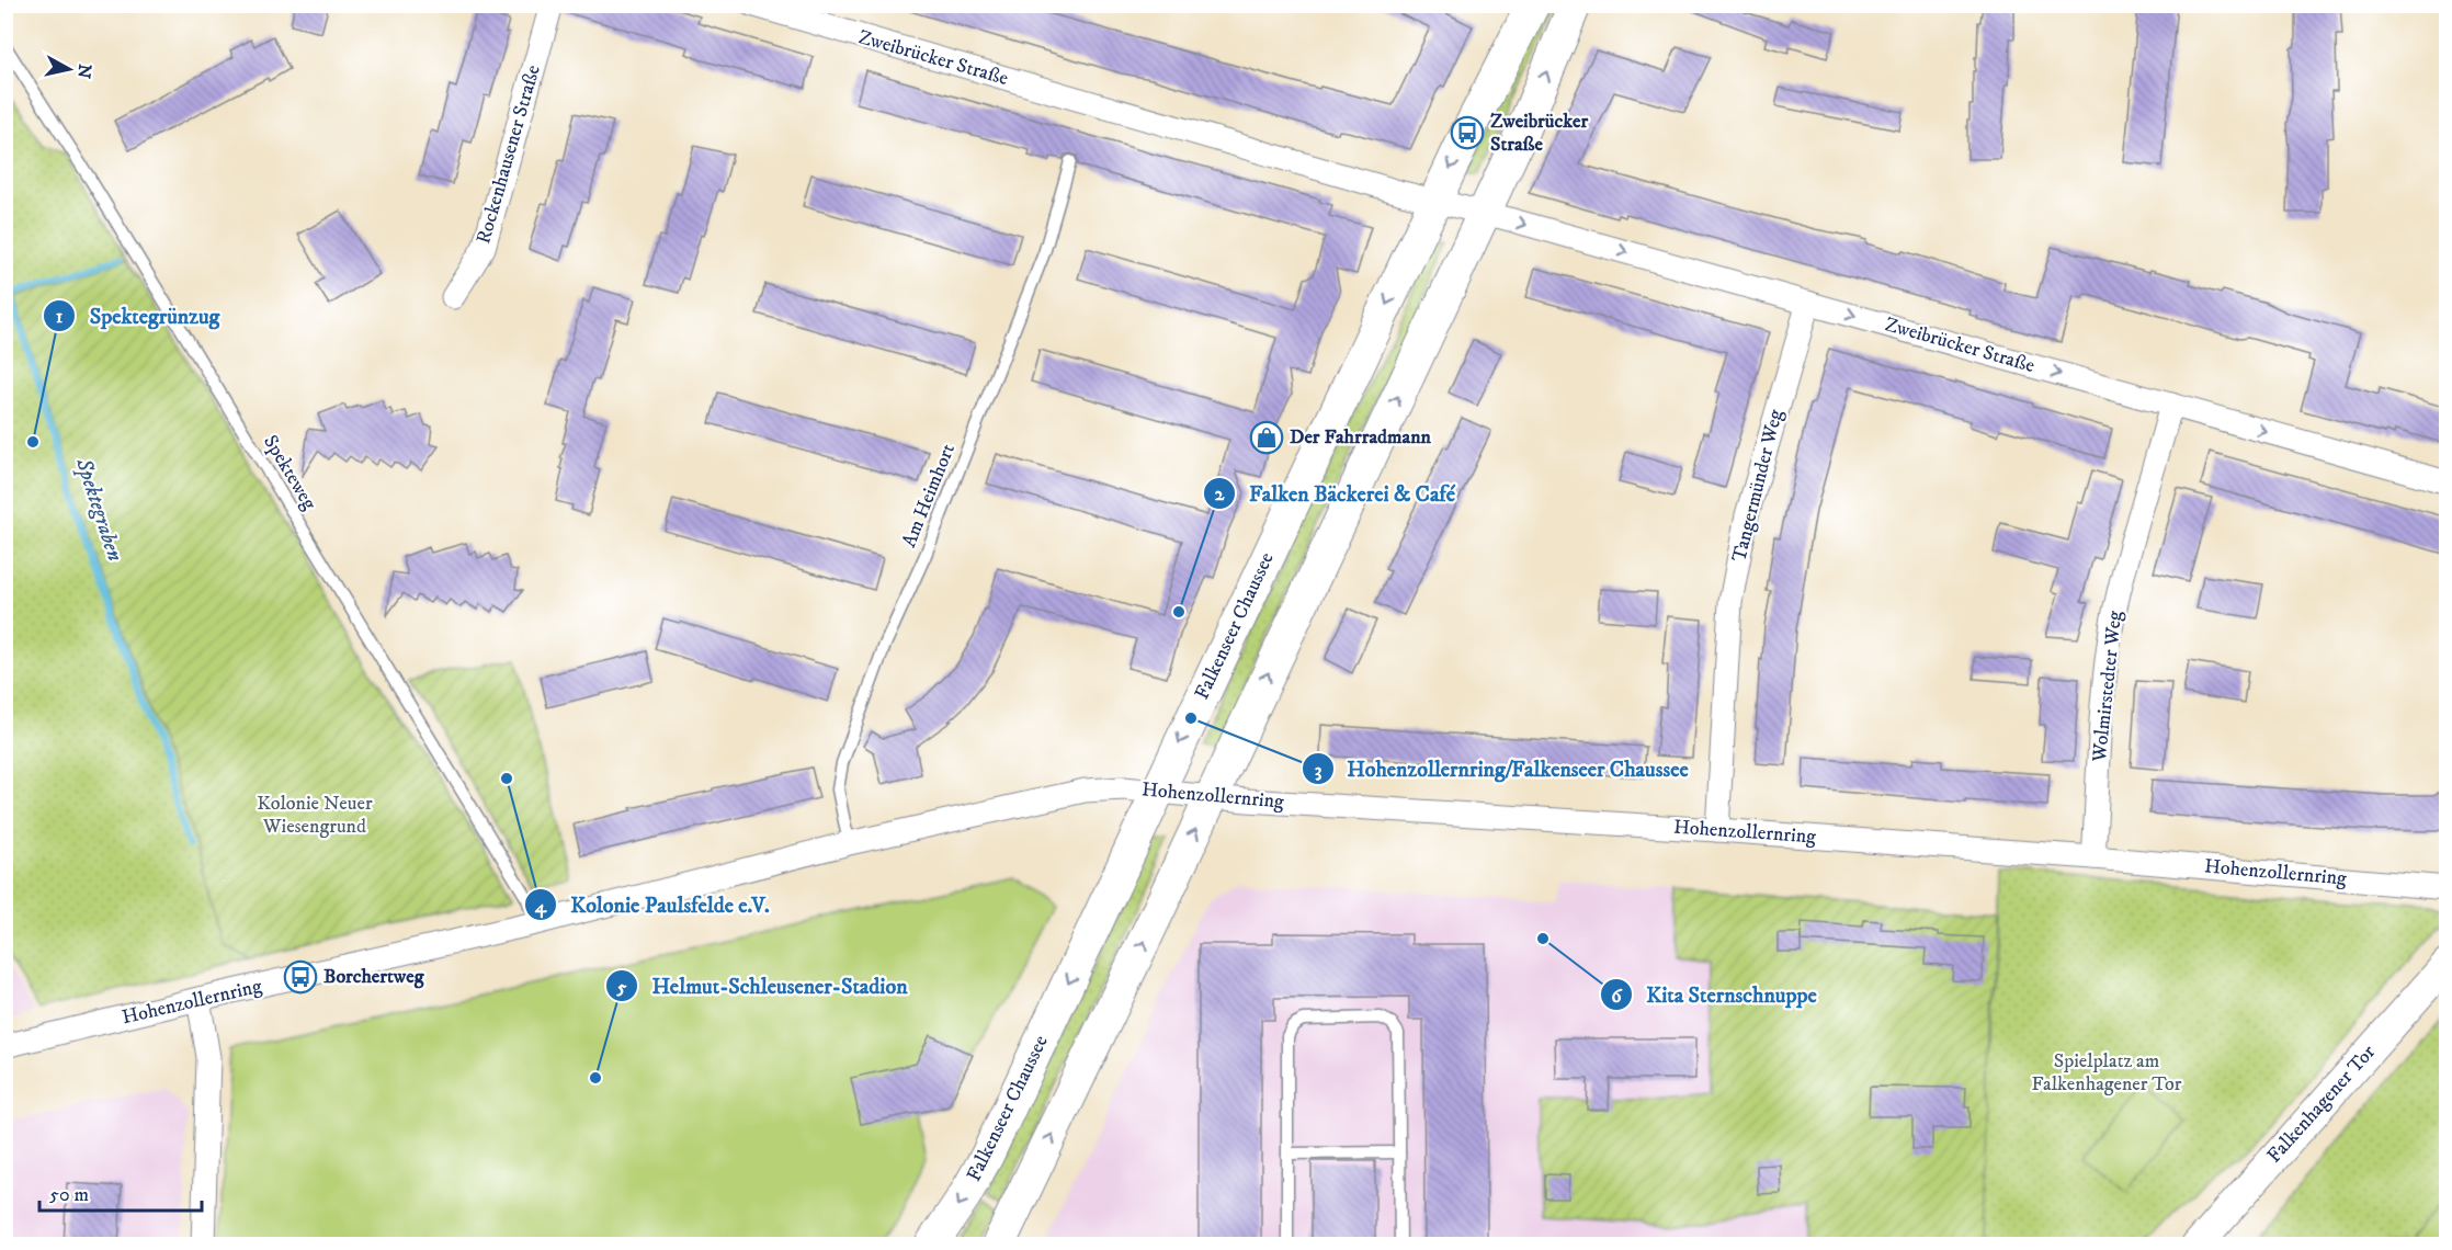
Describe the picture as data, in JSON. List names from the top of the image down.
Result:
{
  "streets": {
    "main road": ["Falkenseer Chaussee"],
    "street": [
      "Zweibrücker Straße",
      "Rockenhausener Straße",
      "Tangermünder Weg",
      "Wolmirstedter Weg",
      "Hohenzollernring",
      "Falkenhagener Tor"
    ],
    "lane": ["Spekteweg", "Am Heimhort"]
  },
  "crossings": [
    ["Zweibrücker Straße", "Tangermünder Weg"],
    ["Zweibrücker Straße", "Falkenseer Chaussee"],
    ["Zweibrücker Straße", "Wolmirstedter Weg"],
    ["Spekteweg", "Hohenzollernring"],
    ["Tangermünder Weg", "Hohenzollernring"],
    ["Am Heimhort", "Hohenzollernring"],
    ["Falkenseer Chaussee", "Hohenzollernring"],
    ["Wolmirstedter Weg", "Hohenzollernring"]
  ],
  "one_way": ["Zweibrücker Straße"],
  "water": ["Spektegraben"],
  "parks": ["Kolonie Neuer Wiesengrund", "Spielplatz am Falkenhagener Tor"],
  "places": {
    "bus stop": ["Zweibrücker Straße", "Borchertweg"],
    "shop": ["Der Fahrradmann"],
    "other": [
      "Spektegrünzug",
      "Falken Bäckerei & Café",
      "Hohenzollernring/Falkenseer Chaussee",
      "Kolonie Paulsfelde e.V.",
      "Kita Sternschnuppe",
      "Helmut-Schleusener-Stadion"
    ]
  },
  "scale_bar": "50 m",
  "north": "right"
}
